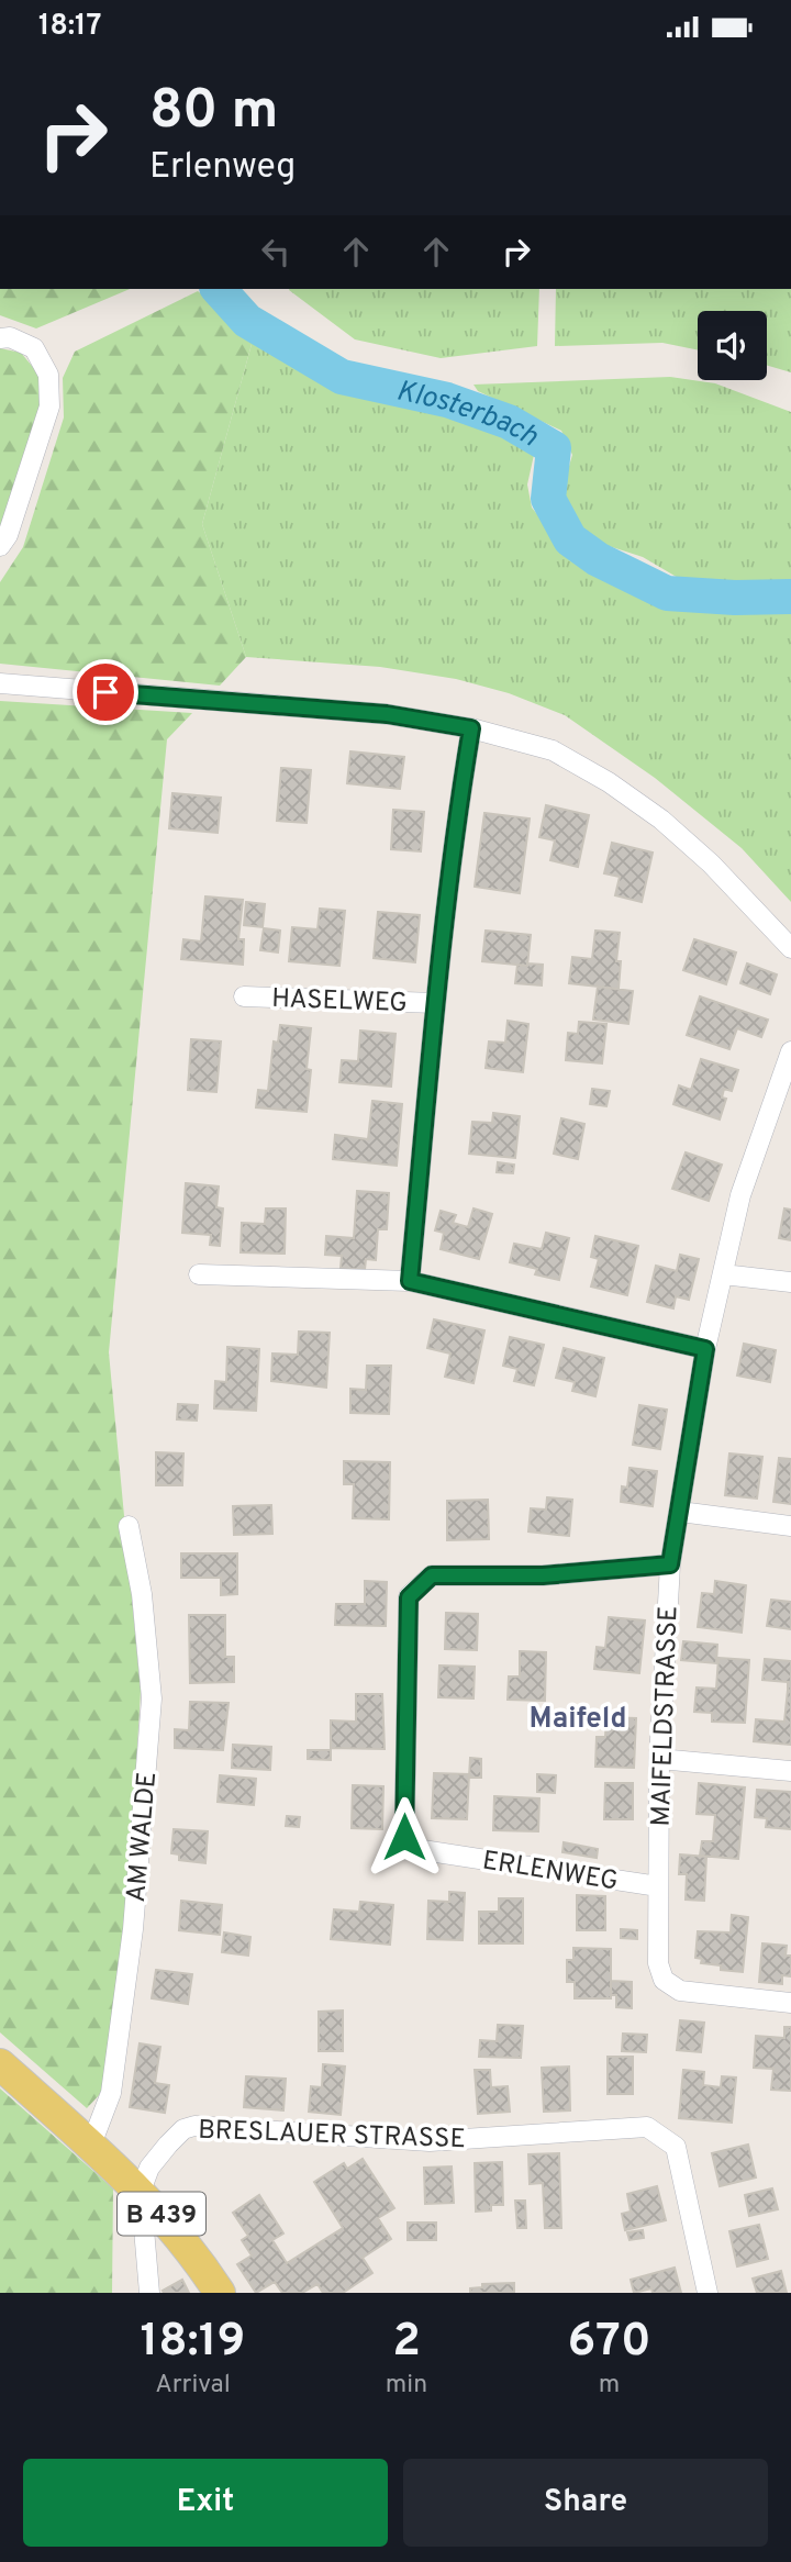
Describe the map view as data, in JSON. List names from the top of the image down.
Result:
{
  "streets": {
    "main road": ["B 439"],
    "street": [
      "HASELWEG",
      "MAIFELDSTRASSE",
      "AM WALDE",
      "ERLENWEG",
      "BRESLAUER STRASSE"
    ]
  },
  "crossings": [
    ["MAIFELDSTRASSE", "ERLENWEG"],
    ["AM WALDE", "B 439"],
    ["BRESLAUER STRASSE", "B 439"]
  ],
  "districts": ["Maifeld"],
  "water": ["Klosterbach"],
  "page": {
    "status": "18:17",
    "turn": ["80 m", "Erlenweg"],
    "eta": [
      "18:19",
      "Arrival",
      "2",
      "min",
      "670",
      "m"
    ],
    "buttons": ["Exit", "Share"]
  }
}
